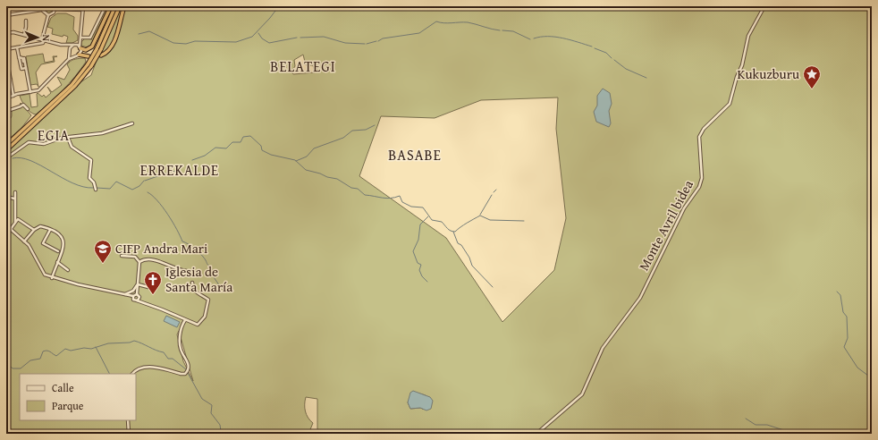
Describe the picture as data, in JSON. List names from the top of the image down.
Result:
{
  "streets": {
    "street": ["Monte Avril bidea"]
  },
  "districts": [
    "BELATEGI",
    "EGIA",
    "BASABE",
    "ERREKALDE"
  ],
  "places": {
    "place": ["Kukuzburu"],
    "school or university": ["CIFP Andra Mari"],
    "church": ["Iglesia de Santa María"]
  },
  "legend": ["Calle", "Parque"],
  "north": "right"
}
